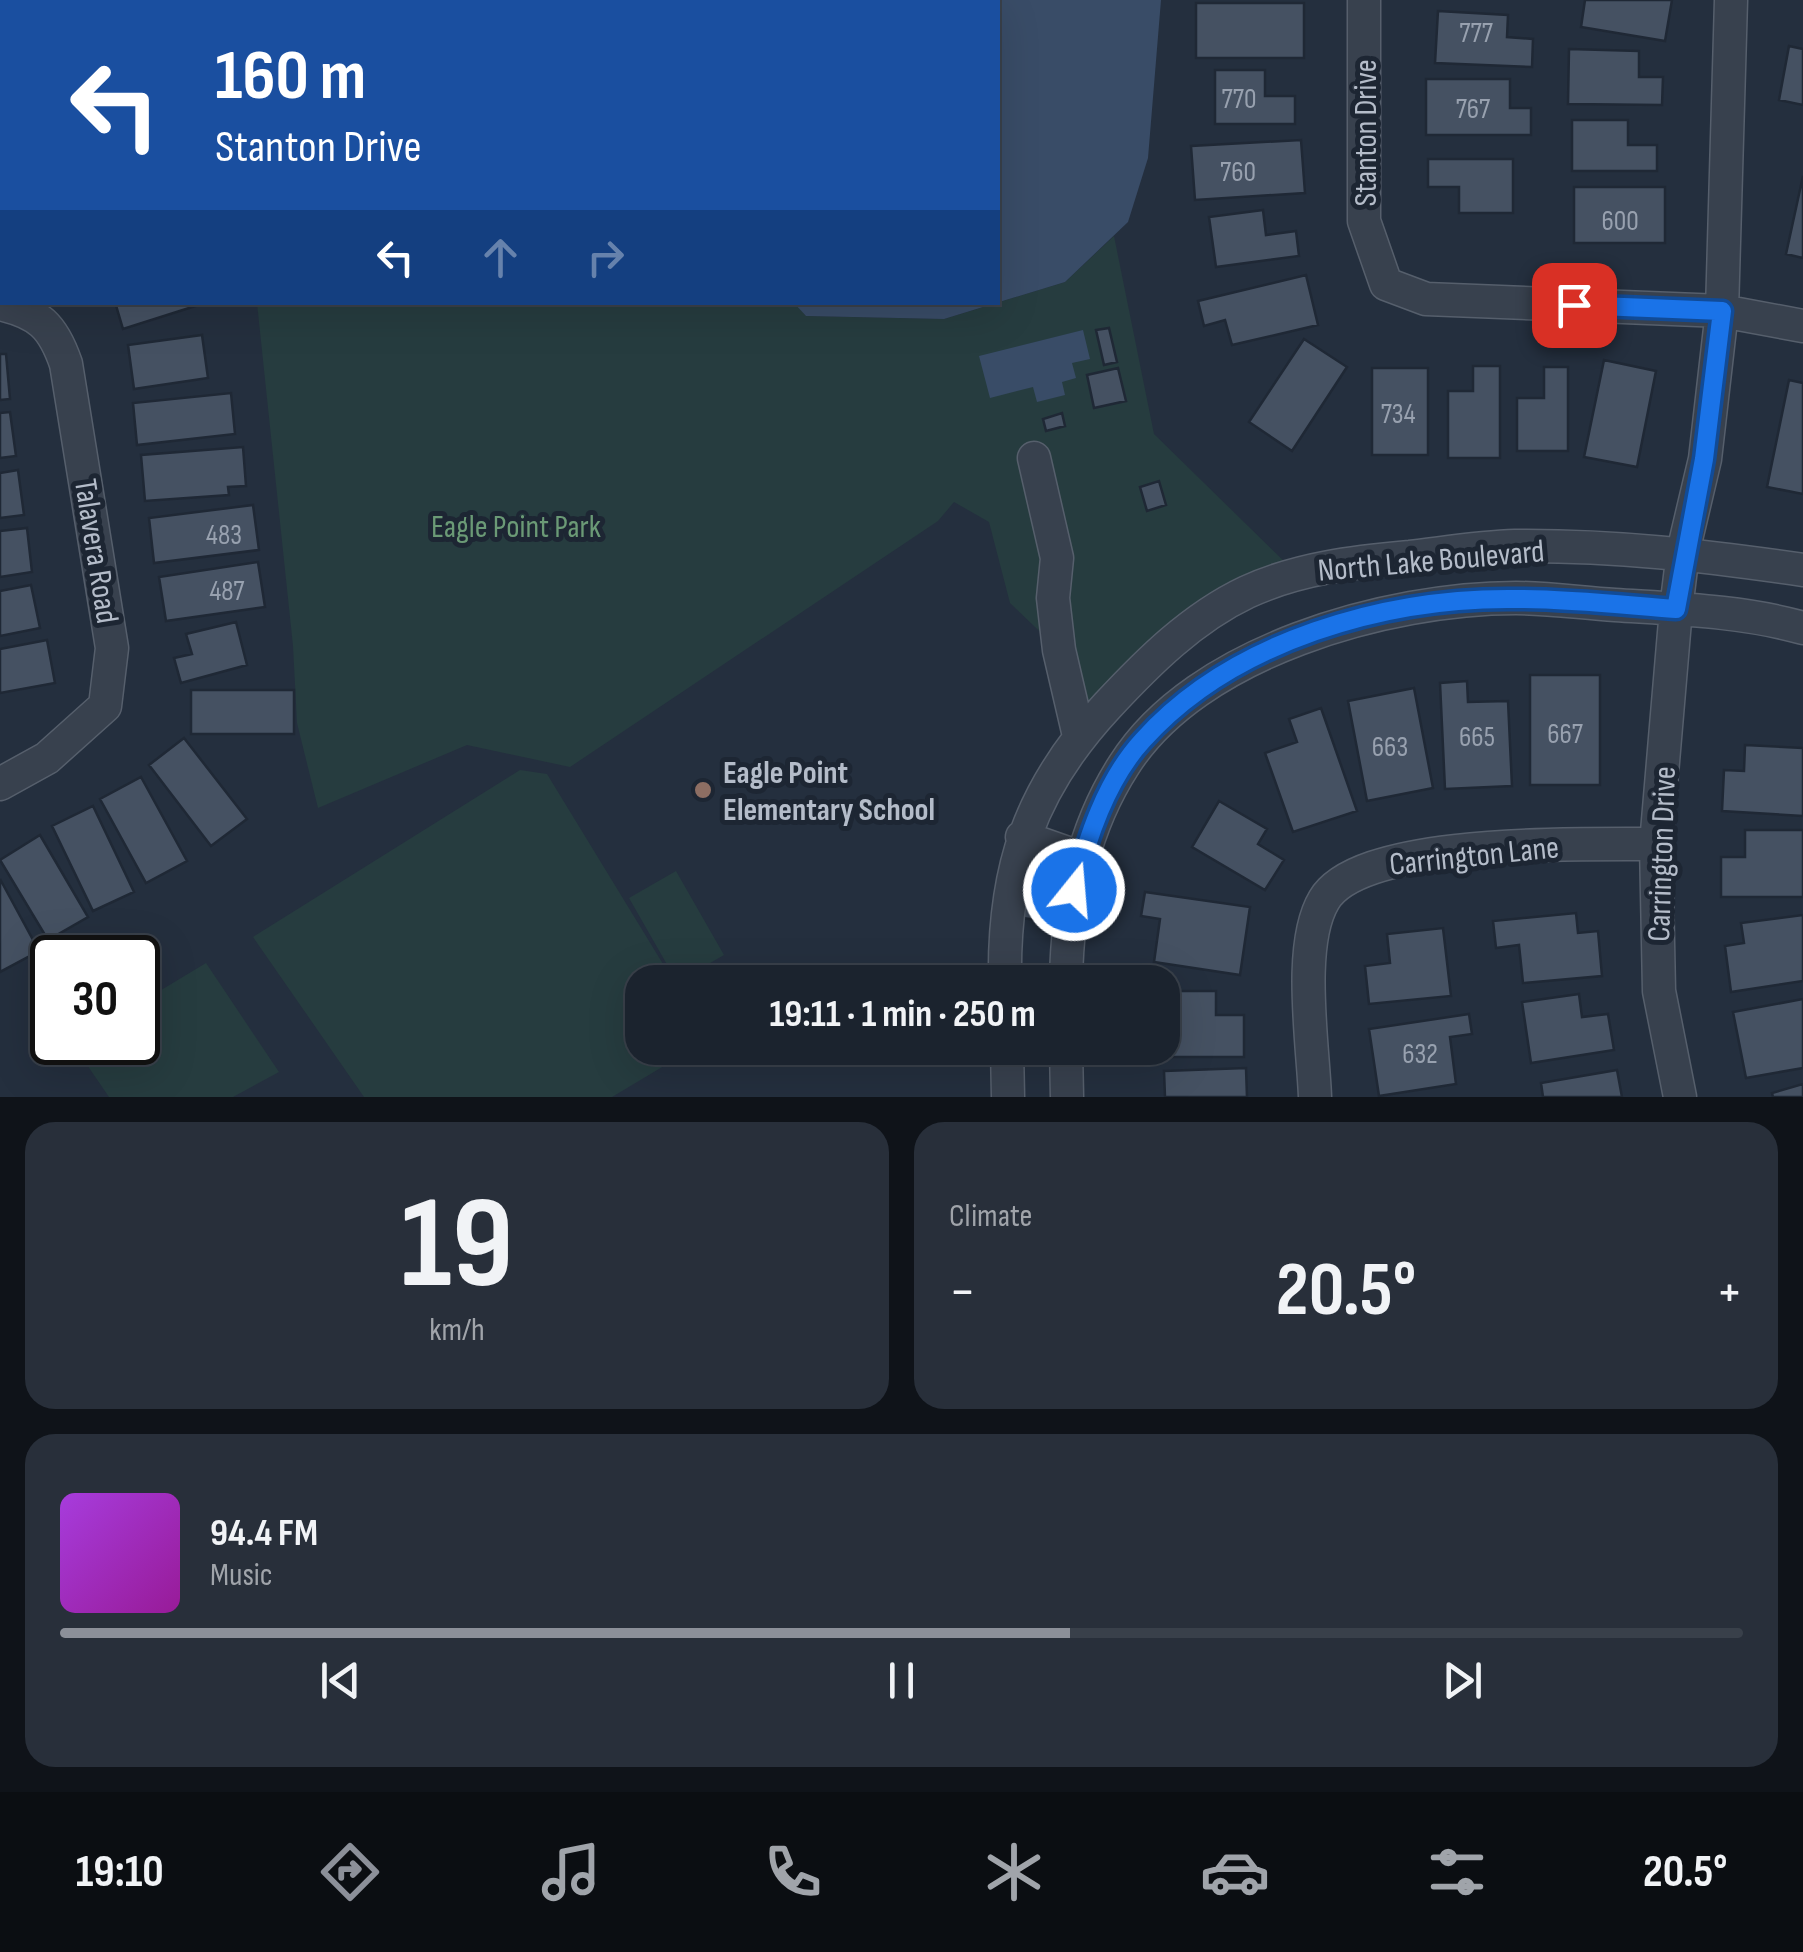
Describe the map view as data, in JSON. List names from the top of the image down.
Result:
{
  "streets": {
    "street": [
      "Stanton Drive",
      "Talavera Road",
      "North Lake Boulevard",
      "Carrington Drive",
      "Carrington Lane"
    ]
  },
  "crossings": [
    ["North Lake Boulevard", "Carrington Drive"],
    ["Carrington Drive", "Carrington Lane"]
  ],
  "parks": ["Eagle Point Park"],
  "places": ["Eagle Point Elementary School"],
  "house_numbers": [
    "777",
    "770",
    "767",
    "760",
    "600",
    "734",
    "483",
    "487",
    "667",
    "665",
    "663",
    "632"
  ],
  "page": {
    "turn": ["160 m", "Stanton Drive"],
    "limit": "30",
    "trip": "19:11 · 1 min · 250 m",
    "tile": [
      ["19", "km/h"],
      "Climate"
    ],
    "heat": ["−", "20.5°", "+"],
    "song": ["94.4 FM", "Music"],
    "tabs": ["19:10", "20.5°"]
  }
}
